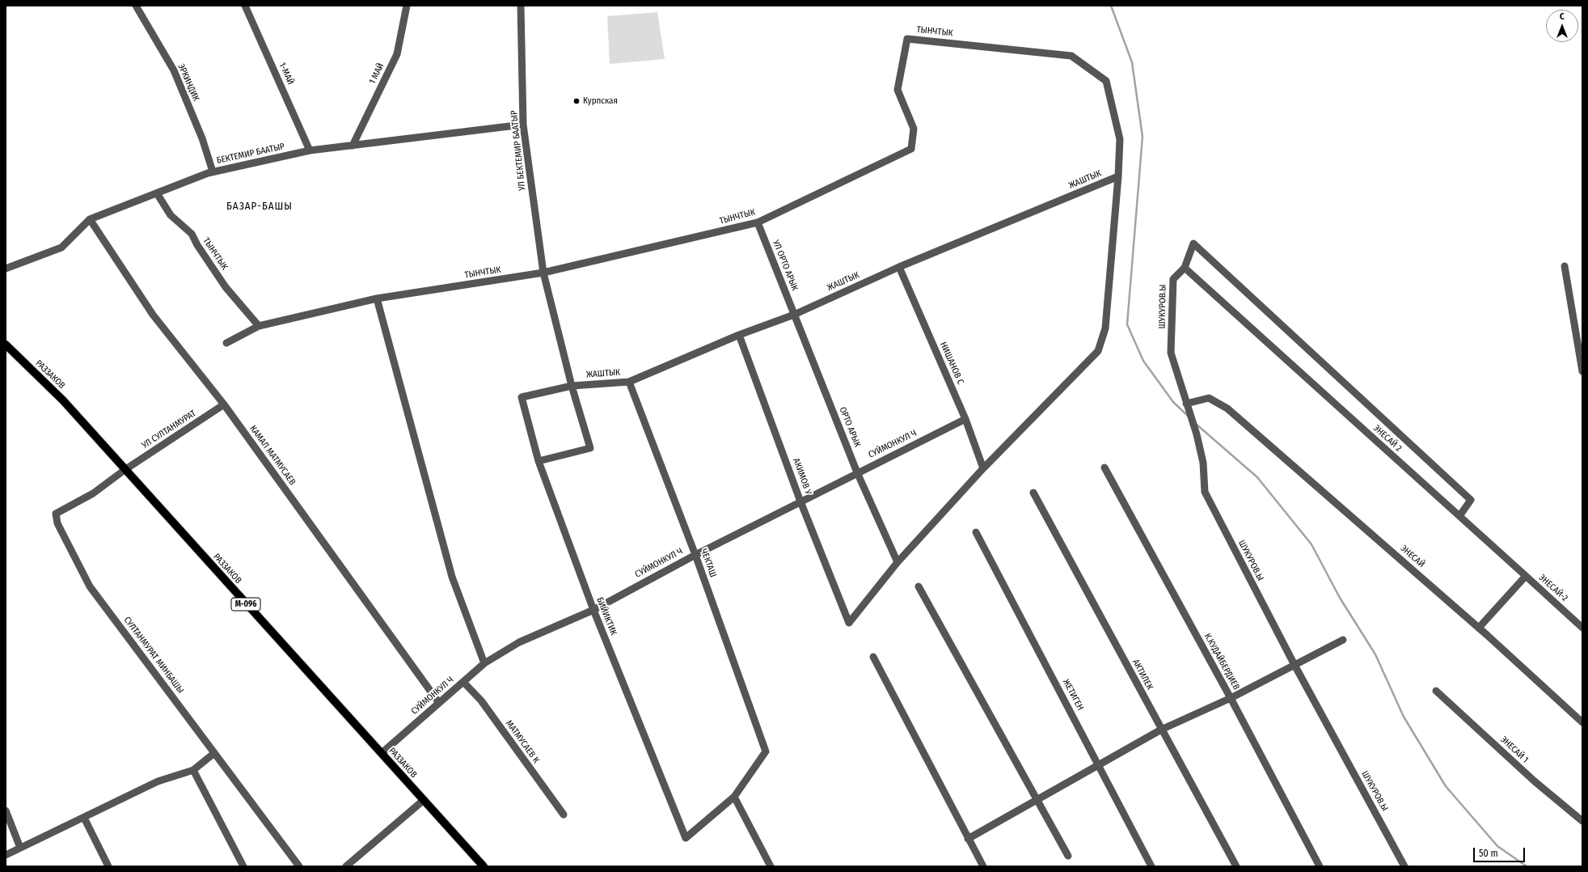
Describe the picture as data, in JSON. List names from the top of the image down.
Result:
{
  "streets": {
    "main road": ["РАЗЗАКОВ", "М-096"],
    "street": [
      "ТЫНЧТЫК",
      "1-МАЙ",
      "1 МАЙ",
      "ЭРКИНДИК",
      "УЛ БЕКТЕМИР БААТЫР",
      "БЕКТЕМИР БААТЫР",
      "ЖАШТЫК",
      "УЛ ОРТО АРЫК",
      "ШУКУРОВ.Ы",
      "НИШАНОВ С",
      "ОРТО АРЫК",
      "УЛ СУЛТАНМУРАТ",
      "ЭНЕСАЙ 2",
      "СУЙМОНКУЛ Ч",
      "КАМАЛ МАТМУСАЕВ",
      "АКИМОВ У",
      "ЭНЕСАЙ",
      "ЧЕКТАШ",
      "ЭНЕСАЙ-2",
      "БИЙИКТИК",
      "СУЛТАНМУРАТ МИНБАШЫ",
      "К.КУДАЙБЕРДИЕВ",
      "АКТИЛЕК",
      "ЖЕТИГЕН",
      "МАТМУСАЕВ К",
      "ЭНЕСАЙ 1"
    ]
  },
  "crossings": [
    ["ТЫНЧТЫК", "УЛ БЕКТЕМИР БААТЫР"],
    ["ТЫНЧТЫК", "БЕКТЕМИР БААТЫР"],
    ["ТЫНЧТЫК", "ЖАШТЫК"],
    ["ТЫНЧТЫК", "УЛ ОРТО АРЫК"],
    ["1-МАЙ", "БЕКТЕМИР БААТЫР"],
    ["1 МАЙ", "БЕКТЕМИР БААТЫР"],
    ["ЭРКИНДИК", "БЕКТЕМИР БААТЫР"],
    ["УЛ БЕКТЕМИР БААТЫР", "БЕКТЕМИР БААТЫР"],
    ["УЛ БЕКТЕМИР БААТЫР", "ЖАШТЫК"],
    ["УЛ БЕКТЕМИР БААТЫР", "БИЙИКТИК"],
    ["БЕКТЕМИР БААТЫР", "КАМАЛ МАТМУСАЕВ"],
    ["ЖАШТЫК", "УЛ ОРТО АРЫК"],
    ["ЖАШТЫК", "НИШАНОВ С"],
    ["ЖАШТЫК", "ОРТО АРЫК"],
    ["ЖАШТЫК", "АКИМОВ У"],
    ["ЖАШТЫК", "ЧЕКТАШ"],
    ["ЖАШТЫК", "БИЙИКТИК"],
    ["УЛ ОРТО АРЫК", "ОРТО АРЫК"],
    ["ШУКУРОВ.Ы", "ЭНЕСАЙ 2"],
    ["ШУКУРОВ.Ы", "ЭНЕСАЙ"],
    ["НИШАНОВ С", "СУЙМОНКУЛ Ч"],
    ["РАЗЗАКОВ", "УЛ СУЛТАНМУРАТ"],
    ["РАЗЗАКОВ", "СУЙМОНКУЛ Ч"],
    ["РАЗЗАКОВ", "СУЛТАНМУРАТ МИНБАШЫ"],
    ["ОРТО АРЫК", "СУЙМОНКУЛ Ч"],
    ["ОРТО АРЫК", "АКИМОВ У"],
    ["УЛ СУЛТАНМУРАТ", "КАМАЛ МАТМУСАЕВ"],
    ["УЛ СУЛТАНМУРАТ", "СУЛТАНМУРАТ МИНБАШЫ"],
    ["ЭНЕСАЙ 2", "ЭНЕСАЙ-2"],
    ["СУЙМОНКУЛ Ч", "КАМАЛ МАТМУСАЕВ"],
    ["СУЙМОНКУЛ Ч", "АКИМОВ У"],
    ["СУЙМОНКУЛ Ч", "ЧЕКТАШ"],
    ["СУЙМОНКУЛ Ч", "БИЙИКТИК"],
    ["СУЙМОНКУЛ Ч", "МАТМУСАЕВ К"],
    ["ЧЕКТАШ", "БИЙИКТИК"]
  ],
  "districts": ["БАЗАР-БАШЫ"],
  "places": ["Курпская"],
  "scale_bar": "50 m",
  "north": "top"
}
